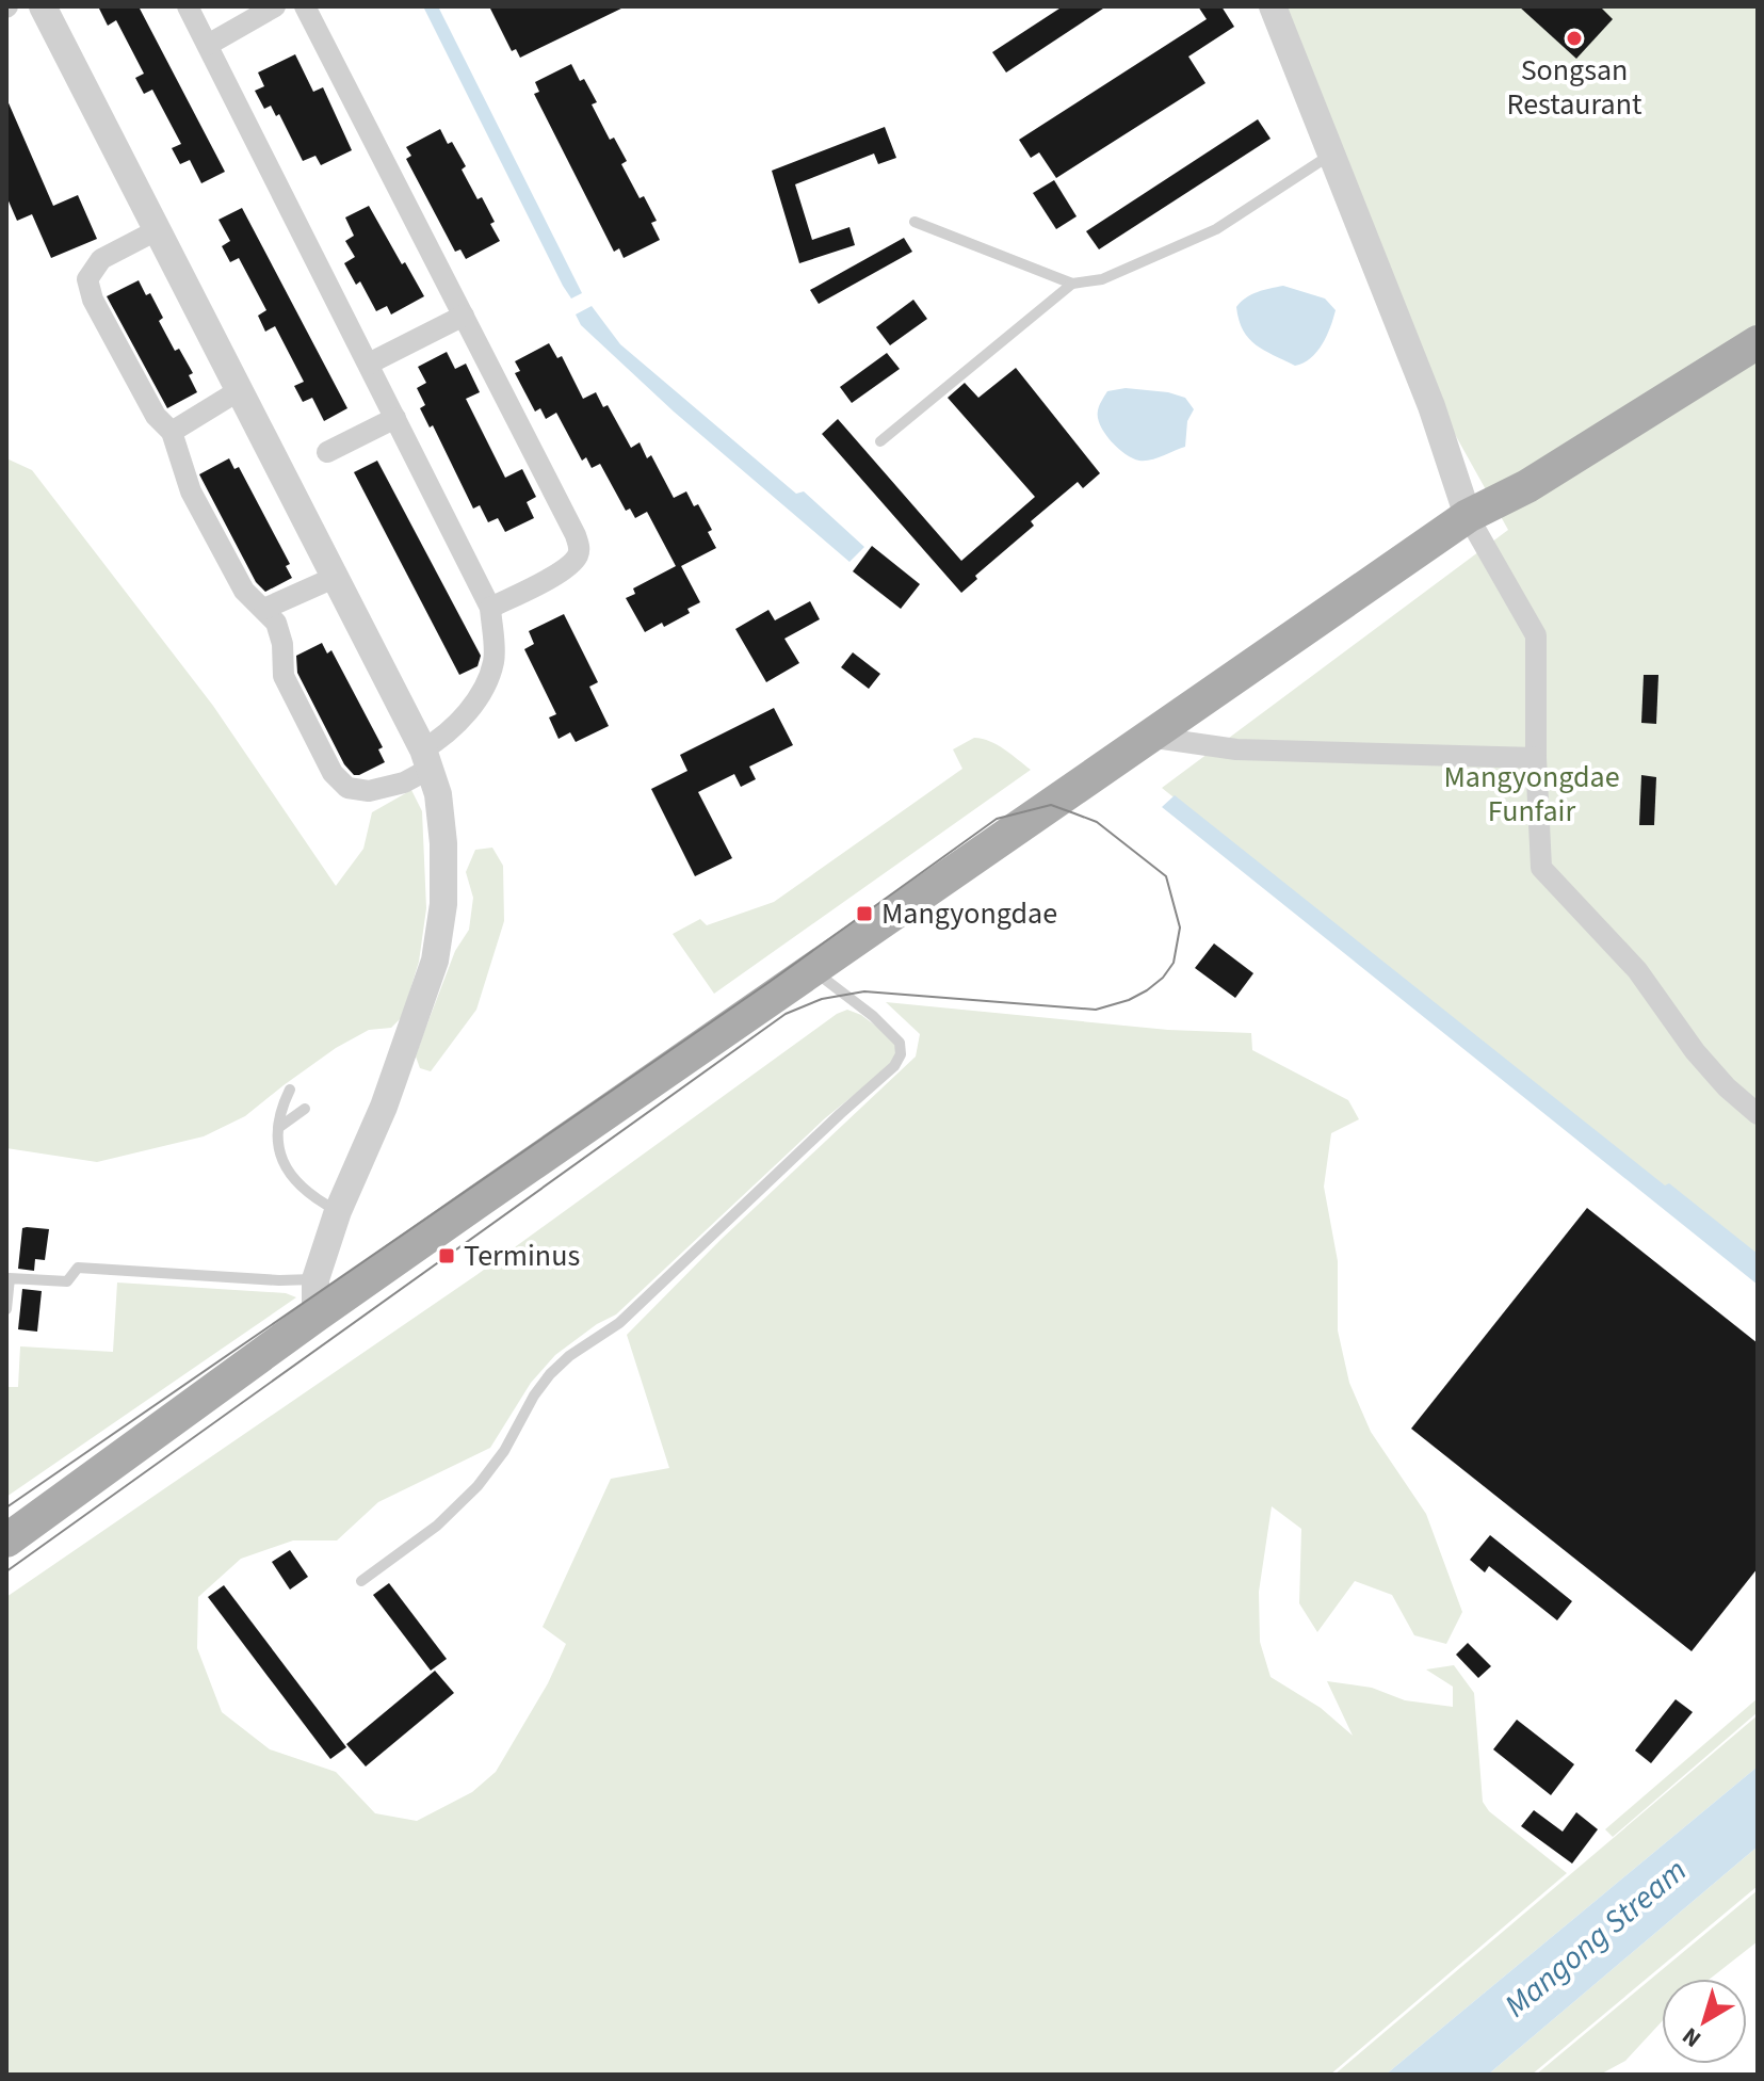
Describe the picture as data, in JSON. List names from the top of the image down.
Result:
{
  "water": ["Mangong Stream"],
  "parks": ["Mangyongdae Funfair"],
  "places": {
    "other": ["Songsan Restaurant"],
    "transit": ["Mangyongdae", "Terminus"]
  },
  "north": "bottom left"
}
